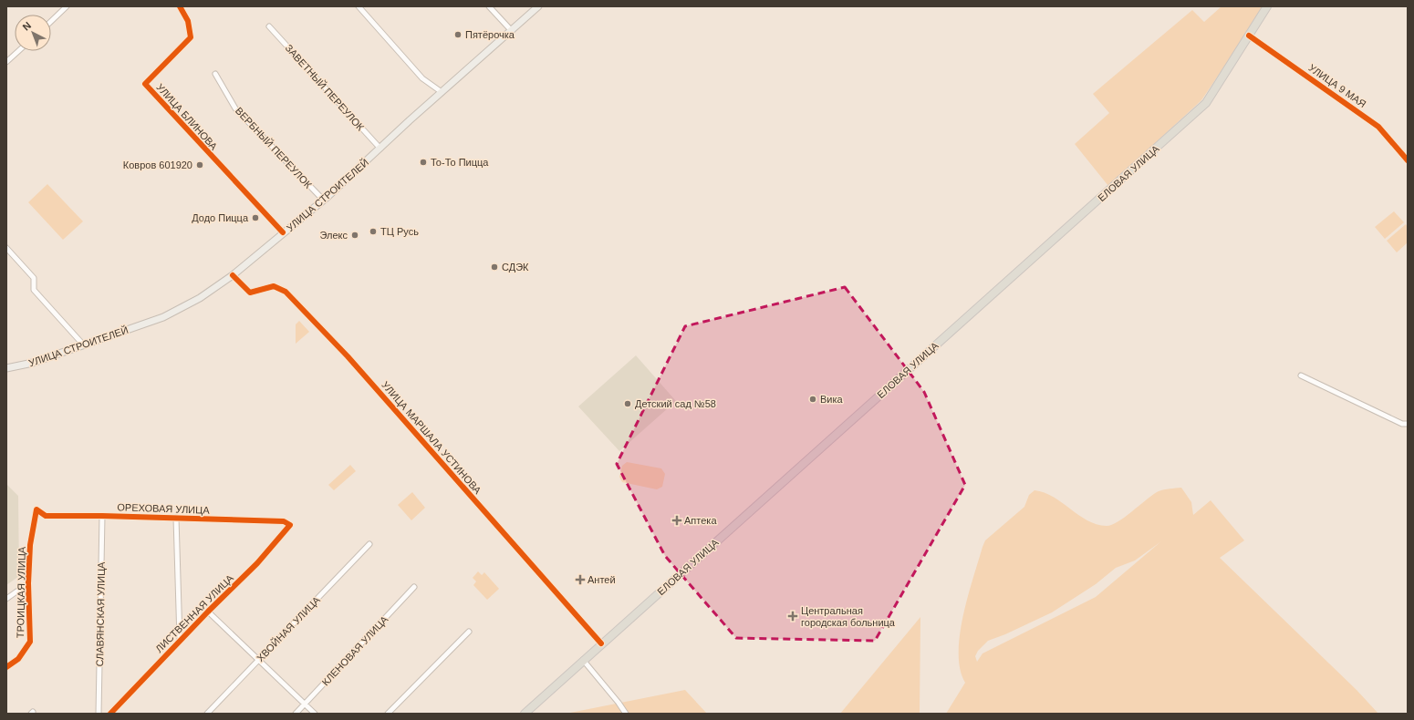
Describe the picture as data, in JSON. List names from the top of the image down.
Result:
{
  "streets": {
    "main road": ["ЕЛОВАЯ УЛИЦА", "УЛИЦА СТРОИТЕЛЕЙ"],
    "street": [
      "УЛИЦА 9 МАЯ",
      "ЗАВЕТНЫЙ ПЕРЕУЛОК",
      "УЛИЦА БЛИНОВА",
      "ВЕРБНЫЙ ПЕРЕУЛОК",
      "УЛИЦА МАРШАЛА УСТИНОВА",
      "ОРЕХОВАЯ УЛИЦА",
      "ТРОИЦКАЯ УЛИЦА",
      "ЛИСТВЕННАЯ УЛИЦА",
      "СЛАВЯНСКАЯ УЛИЦА",
      "ХВОЙНАЯ УЛИЦА",
      "КЛЕНОВАЯ УЛИЦА"
    ]
  },
  "crossings": [
    ["УЛИЦА 9 МАЯ", "ЕЛОВАЯ УЛИЦА"],
    ["ЗАВЕТНЫЙ ПЕРЕУЛОК", "УЛИЦА СТРОИТЕЛЕЙ"],
    ["УЛИЦА БЛИНОВА", "УЛИЦА СТРОИТЕЛЕЙ"],
    ["ВЕРБНЫЙ ПЕРЕУЛОК", "УЛИЦА СТРОИТЕЛЕЙ"],
    ["ЕЛОВАЯ УЛИЦА", "УЛИЦА МАРШАЛА УСТИНОВА"],
    ["УЛИЦА СТРОИТЕЛЕЙ", "УЛИЦА МАРШАЛА УСТИНОВА"],
    ["ОРЕХОВАЯ УЛИЦА", "ТРОИЦКАЯ УЛИЦА"],
    ["ОРЕХОВАЯ УЛИЦА", "ЛИСТВЕННАЯ УЛИЦА"],
    ["ОРЕХОВАЯ УЛИЦА", "СЛАВЯНСКАЯ УЛИЦА"]
  ],
  "places": {
    "other": [
      "Пятёрочка",
      "То-То Пицца",
      "Ковров 601920",
      "Додо Пицца",
      "ТЦ Русь",
      "Элекс",
      "СДЭК",
      "Вика",
      "Детский сад №58"
    ],
    "health": ["Аптека", "Антей", "Центральная городская больница"]
  },
  "north": "top left"
}
